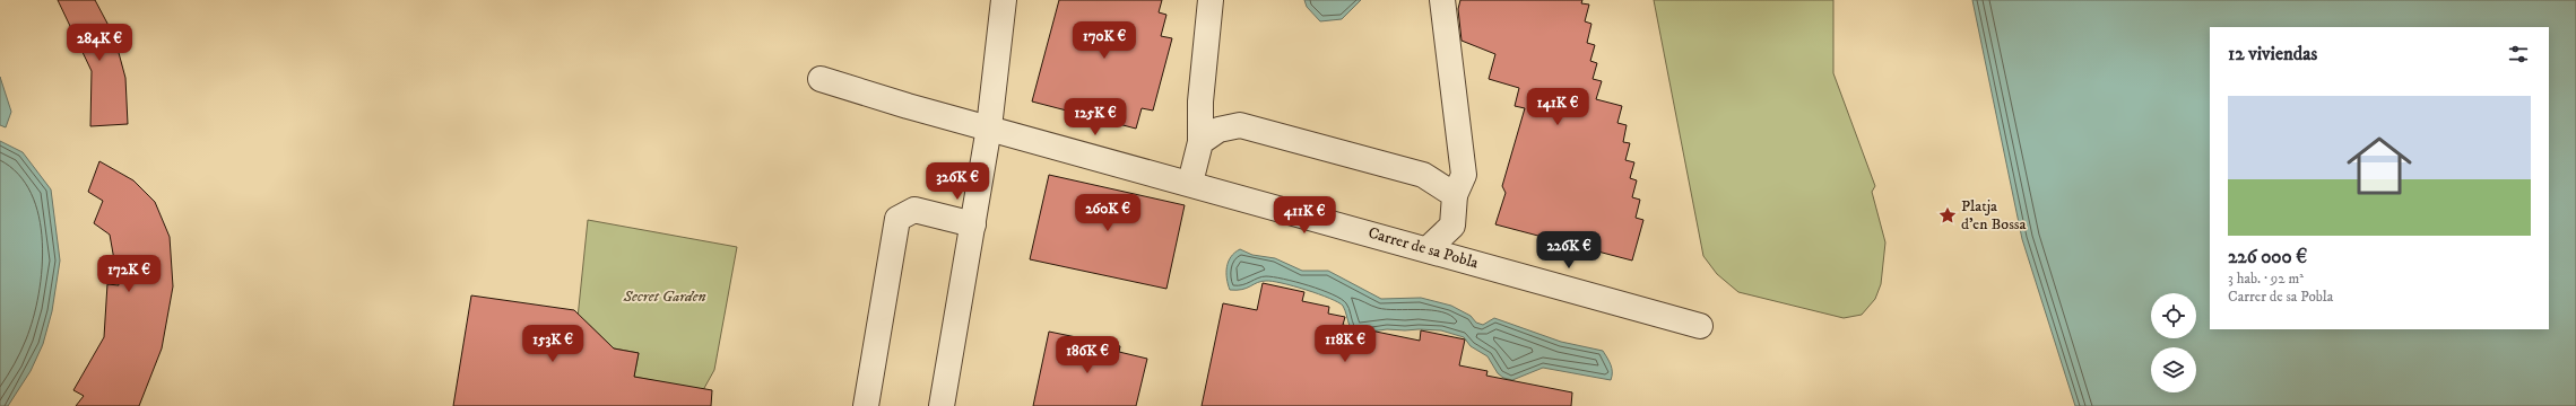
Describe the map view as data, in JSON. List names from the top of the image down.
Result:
{
  "streets": {
    "street": ["Carrer de sa Pobla"]
  },
  "parks": ["Secret Garden"],
  "places": {
    "place": ["Platja d'en Bossa"]
  },
  "page": {
    "price": [
      "170K €",
      "284K €",
      "141K €",
      "125K €",
      "326K €",
      "260K €",
      "411K €",
      "226K €",
      "172K €",
      "153K €",
      "118K €",
      "186K €"
    ],
    "heading": "12 viviendas",
    "list": [
      {
        "name": "226 000 €",
        "note": "3 hab. · 92 m² · Carrer de sa Pobla"
      }
    ]
  }
}
